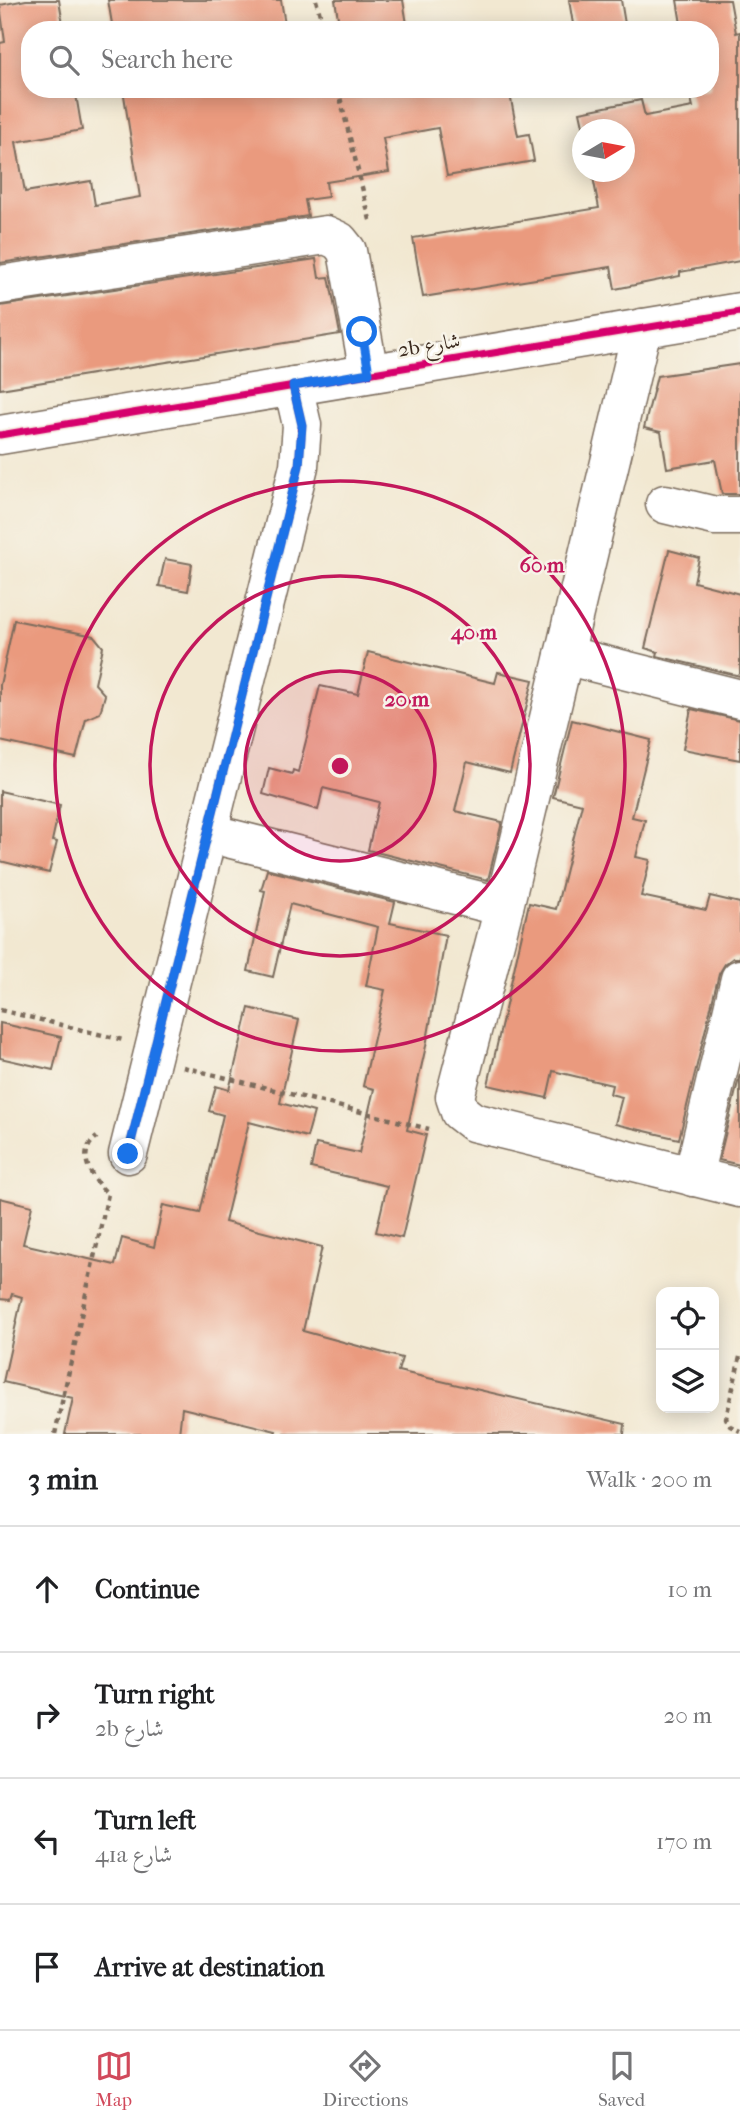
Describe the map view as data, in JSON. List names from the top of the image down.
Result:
{
  "streets": {
    "street": ["2b شارع"]
  },
  "north": "right",
  "page": {
    "search": "Search here",
    "heading": ["3 min", "Walk · 200 m"],
    "list": [
      ["Continue", "10 m"],
      ["Turn right", "2b شارع", "20 m"],
      ["Turn left", "41a شارع", "170 m"],
      "Arrive at destination"
    ],
    "nav": ["Map", "Directions", "Saved"]
  },
  "rings": ["60 m", "40 m", "20 m"]
}
